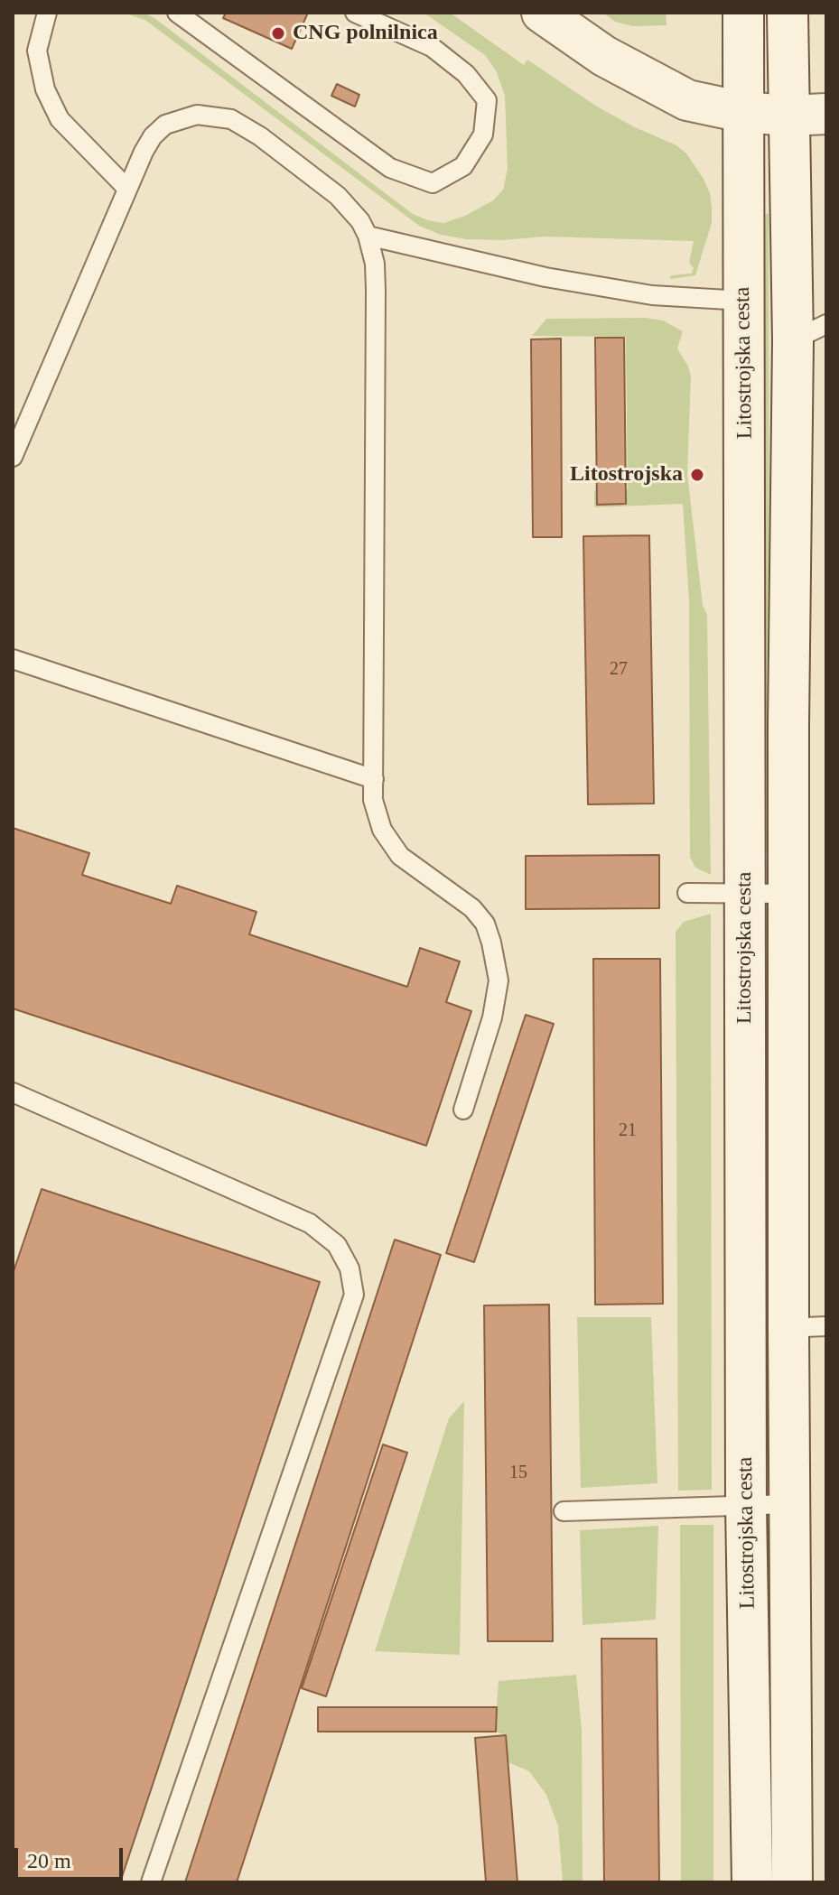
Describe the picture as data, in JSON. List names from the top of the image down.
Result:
{
  "streets": {
    "main road": ["Litostrojska cesta"]
  },
  "places": ["CNG polnilnica", "Litostrojska"],
  "house_numbers": ["27", "21", "15"],
  "scale_bar": "20 m"
}
